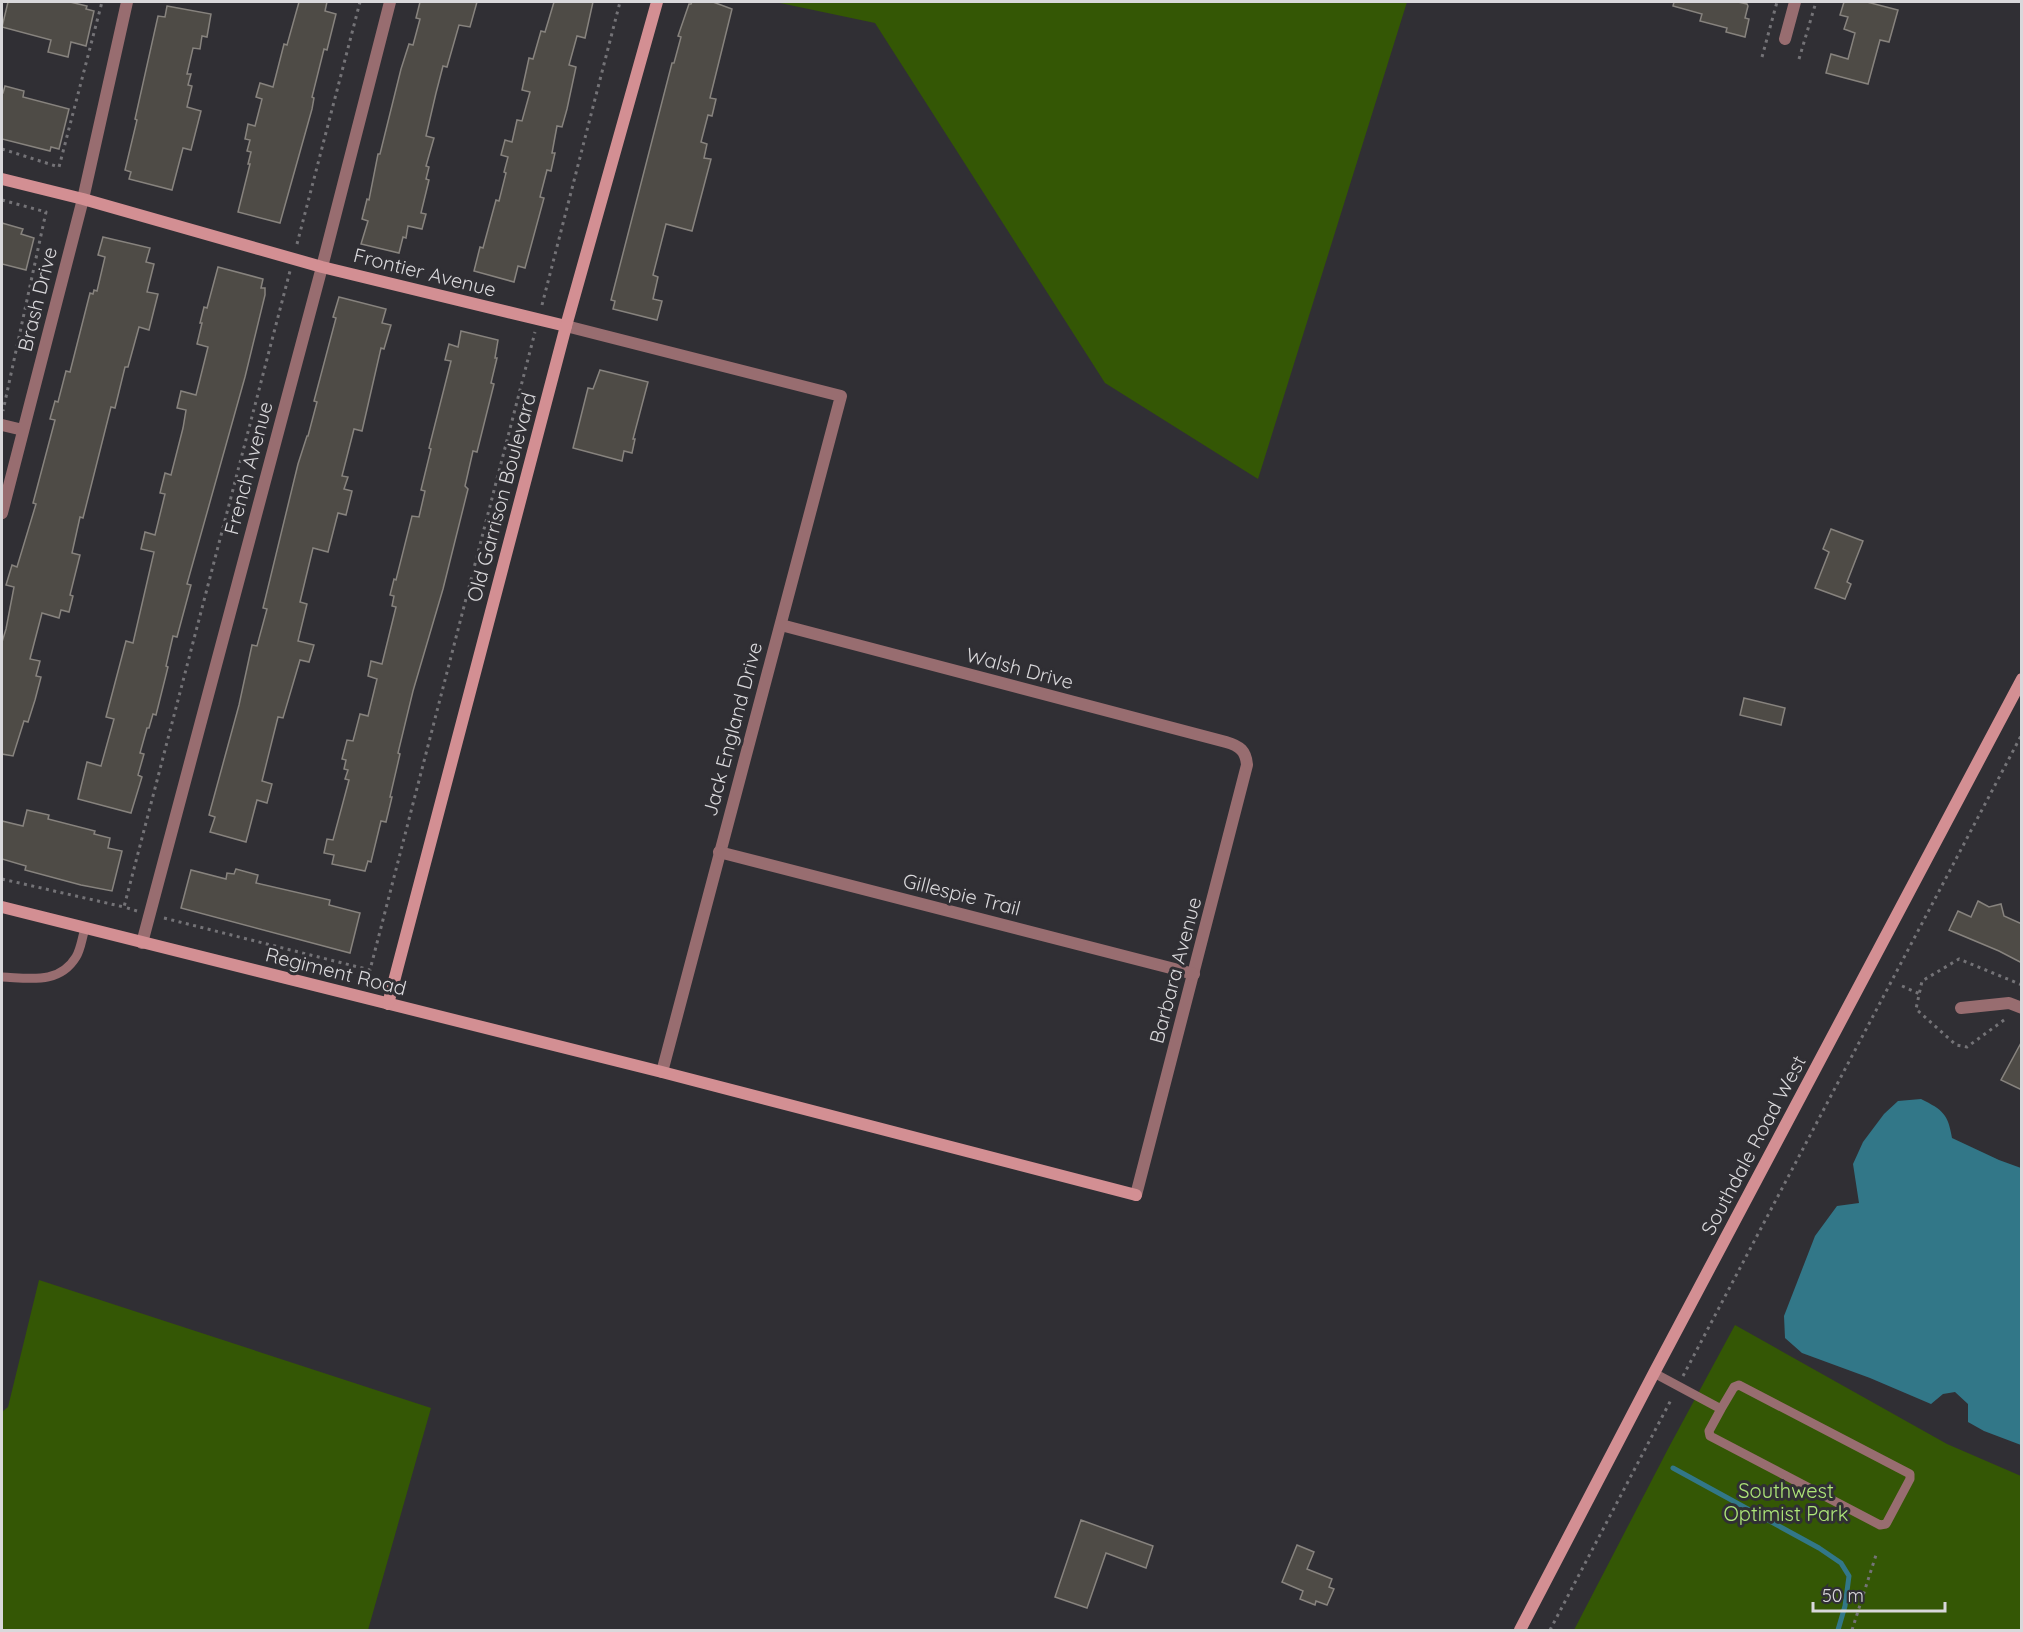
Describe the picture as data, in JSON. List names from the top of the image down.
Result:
{
  "streets": {
    "street": [
      "Frontier Avenue",
      "Brash Drive",
      "French Avenue",
      "Old Garrison Boulevard",
      "Walsh Drive",
      "Jack England Drive",
      "Gillespie Trail",
      "Barbara Avenue",
      "Regiment Road",
      "Southdale Road West"
    ]
  },
  "crossings": [
    ["Frontier Avenue", "Brash Drive"],
    ["Frontier Avenue", "French Avenue"],
    ["Frontier Avenue", "Old Garrison Boulevard"],
    ["Frontier Avenue", "Jack England Drive"],
    ["French Avenue", "Regiment Road"],
    ["Old Garrison Boulevard", "Regiment Road"],
    ["Walsh Drive", "Jack England Drive"],
    ["Walsh Drive", "Barbara Avenue"],
    ["Jack England Drive", "Gillespie Trail"],
    ["Jack England Drive", "Regiment Road"],
    ["Gillespie Trail", "Barbara Avenue"],
    ["Barbara Avenue", "Regiment Road"]
  ],
  "parks": ["Southwest Optimist Park"],
  "scale_bar": "50 m"
}
